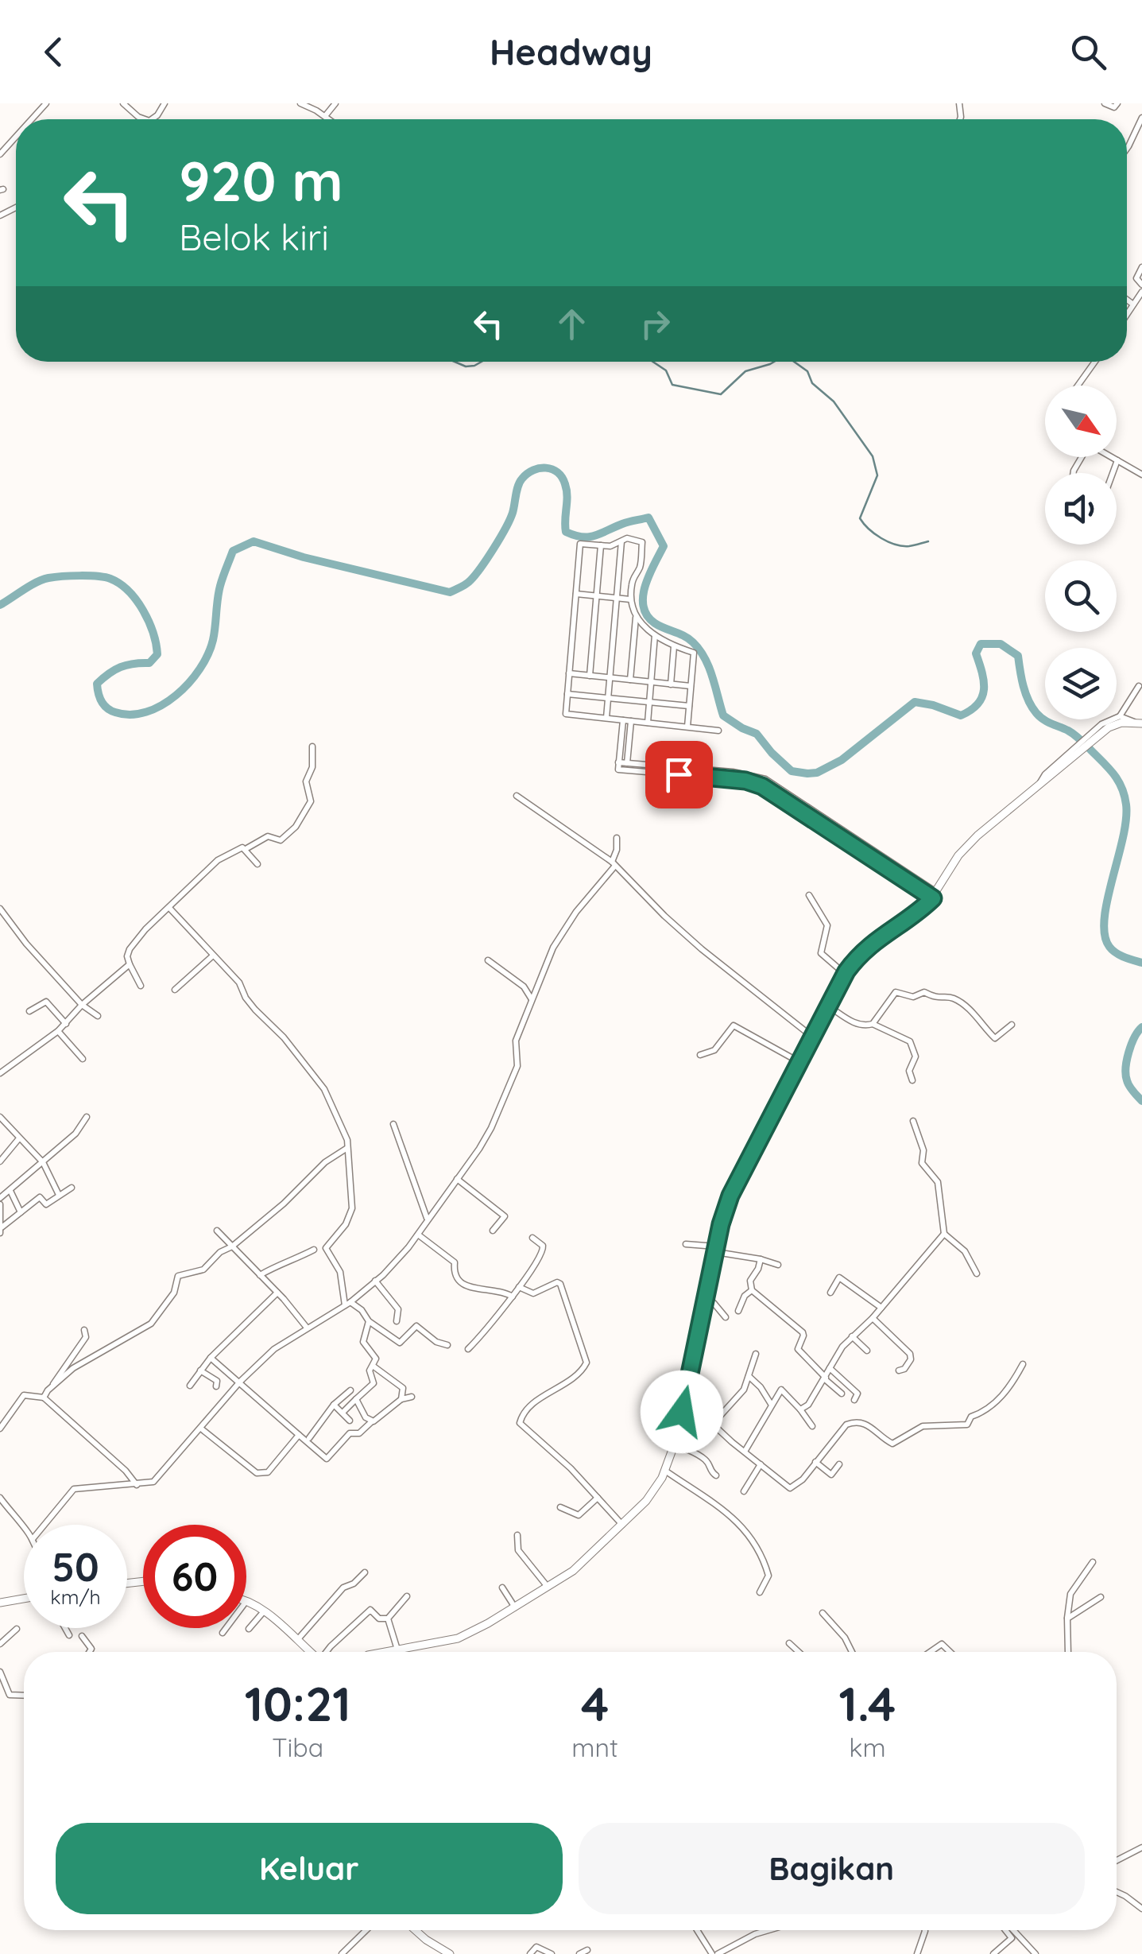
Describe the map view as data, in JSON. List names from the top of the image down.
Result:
{
  "north": "bottom right",
  "page": {
    "header": "Headway",
    "turn": ["920 m", "Belok kiri"],
    "speed": "50 km/h",
    "limit": "60",
    "eta": [
      "10:21",
      "Tiba",
      "4",
      "mnt",
      "1.4",
      "km"
    ],
    "buttons": ["Keluar", "Bagikan"]
  }
}
